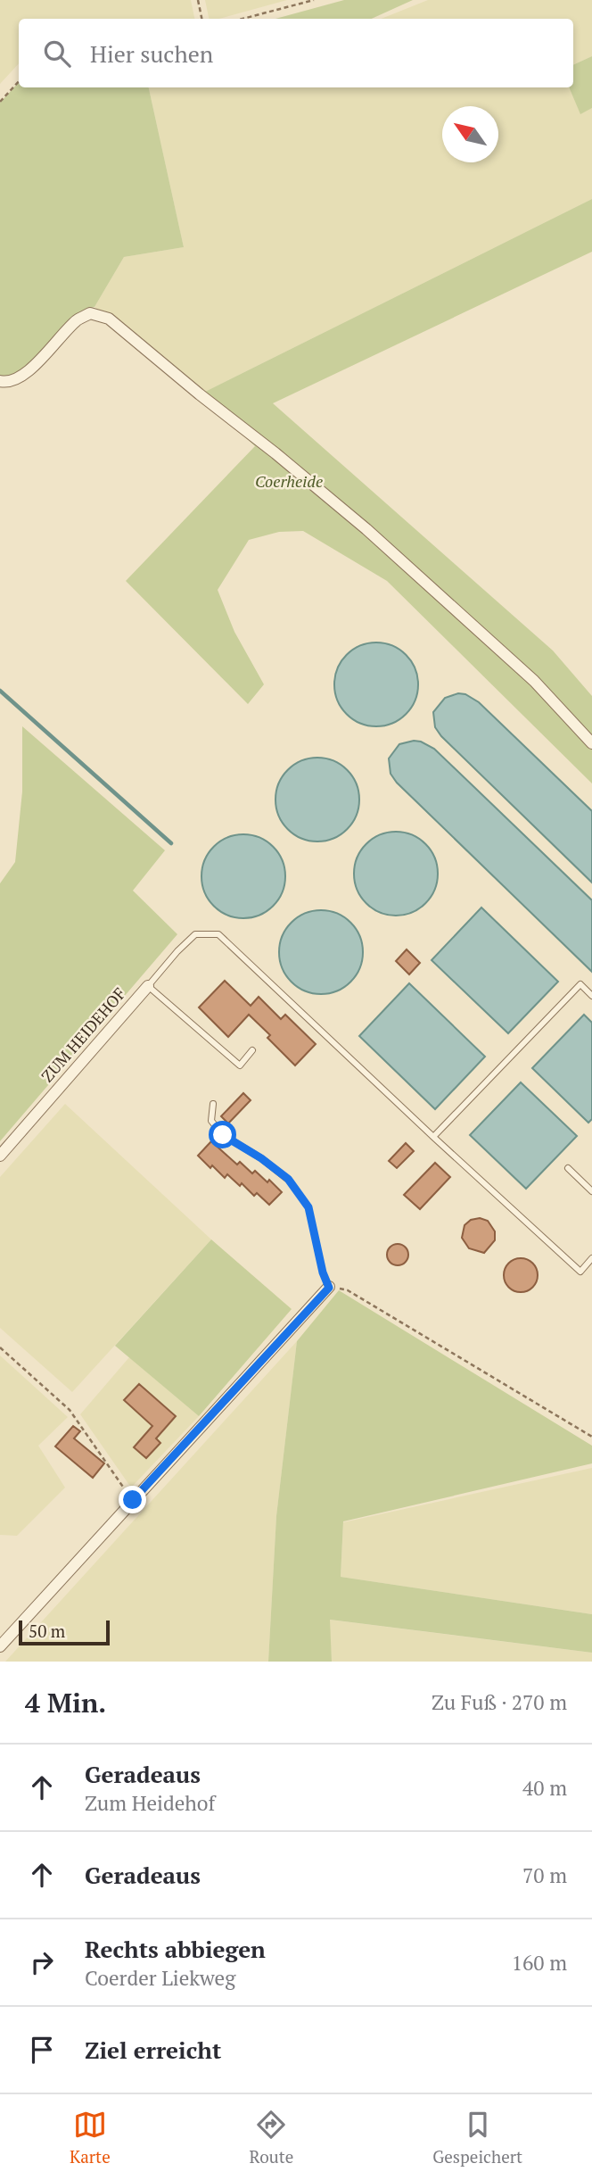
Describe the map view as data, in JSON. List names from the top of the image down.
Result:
{
  "streets": {
    "street": ["ZUM HEIDEHOF"]
  },
  "parks": ["Coerheide"],
  "scale_bar": "50 m",
  "north": "top left",
  "page": {
    "search": "Hier suchen",
    "scale": "50 m",
    "heading": ["4 Min.", "Zu Fuß · 270 m"],
    "list": [
      ["Geradeaus", "Zum Heidehof", "40 m"],
      ["Geradeaus", "70 m"],
      ["Rechts abbiegen", "Coerder Liekweg", "160 m"],
      "Ziel erreicht"
    ],
    "nav": ["Karte", "Route", "Gespeichert"]
  }
}
